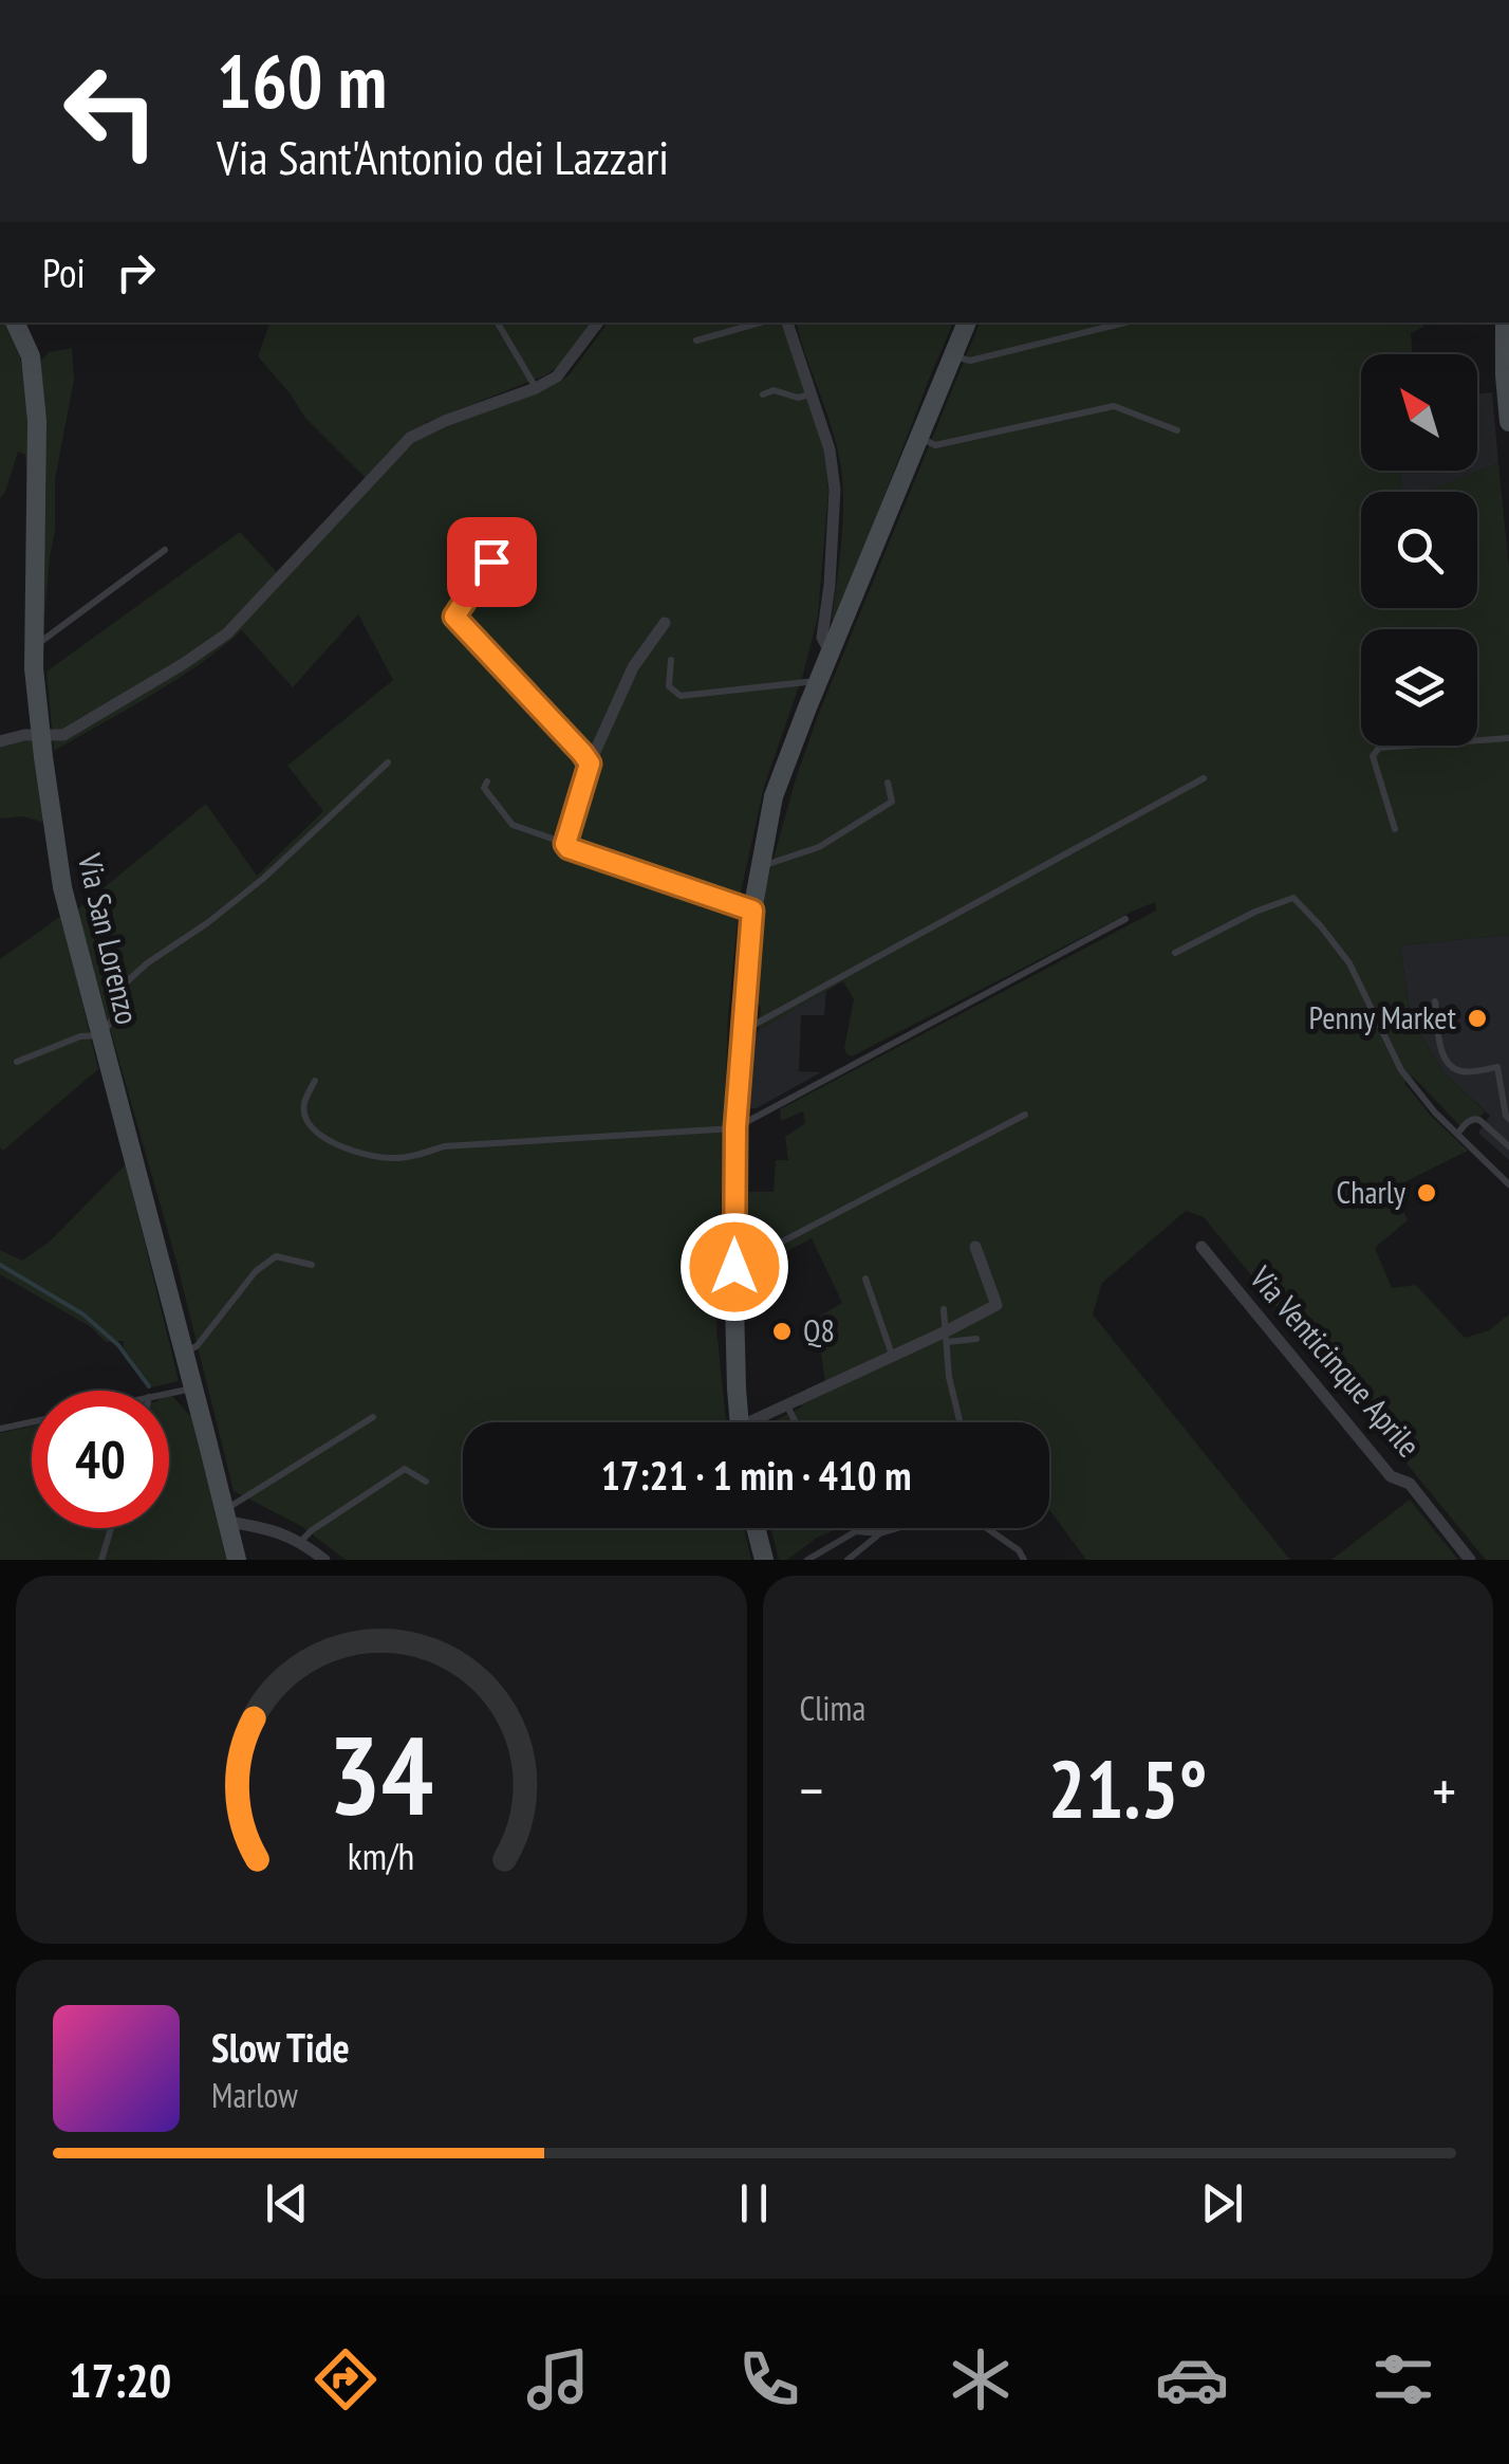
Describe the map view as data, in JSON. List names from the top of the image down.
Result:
{
  "streets": {
    "street": ["Via San Lorenzo", "Via Venticinque Aprile"]
  },
  "places": ["Penny Market", "Charly", "Q8"],
  "north": "top left",
  "page": {
    "turn": ["160 m", "Via Sant'Antonio dei Lazzari"],
    "then": "Poi",
    "limit": "40",
    "trip": "17:21 · 1 min · 410 m",
    "tile": "Clima",
    "heat": ["−", "21.5°", "+"],
    "song": ["Slow Tide", "Marlow"],
    "tabs": "17:20",
    "gauge": ["34", "km/h"]
  }
}
